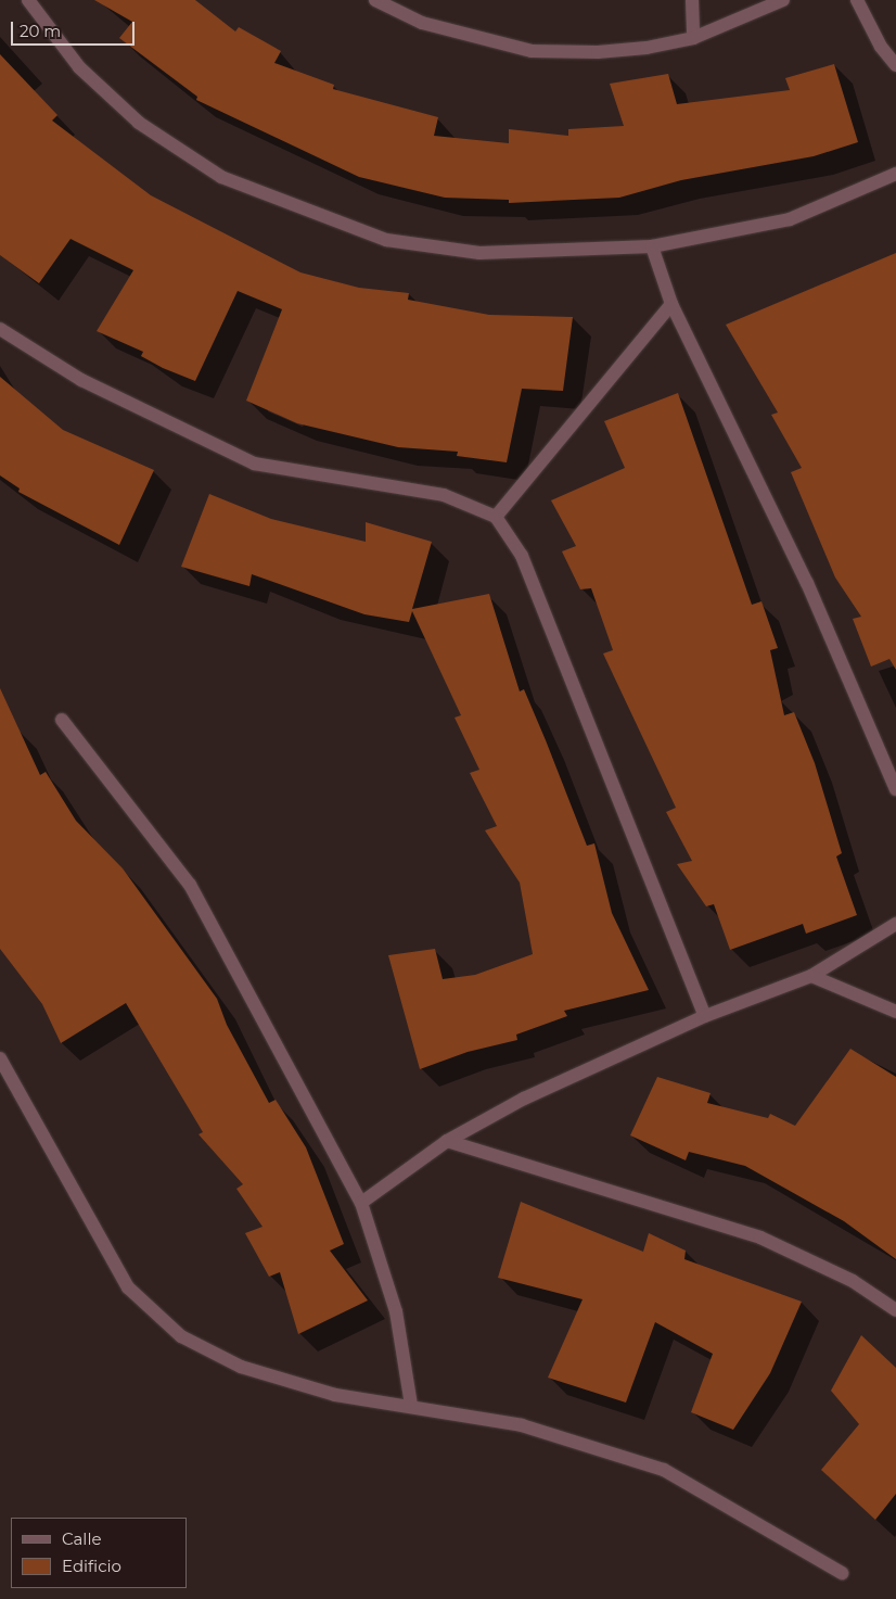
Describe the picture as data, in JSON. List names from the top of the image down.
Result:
{
  "legend": ["Calle", "Edificio"],
  "scale_bar": "20 m"
}
